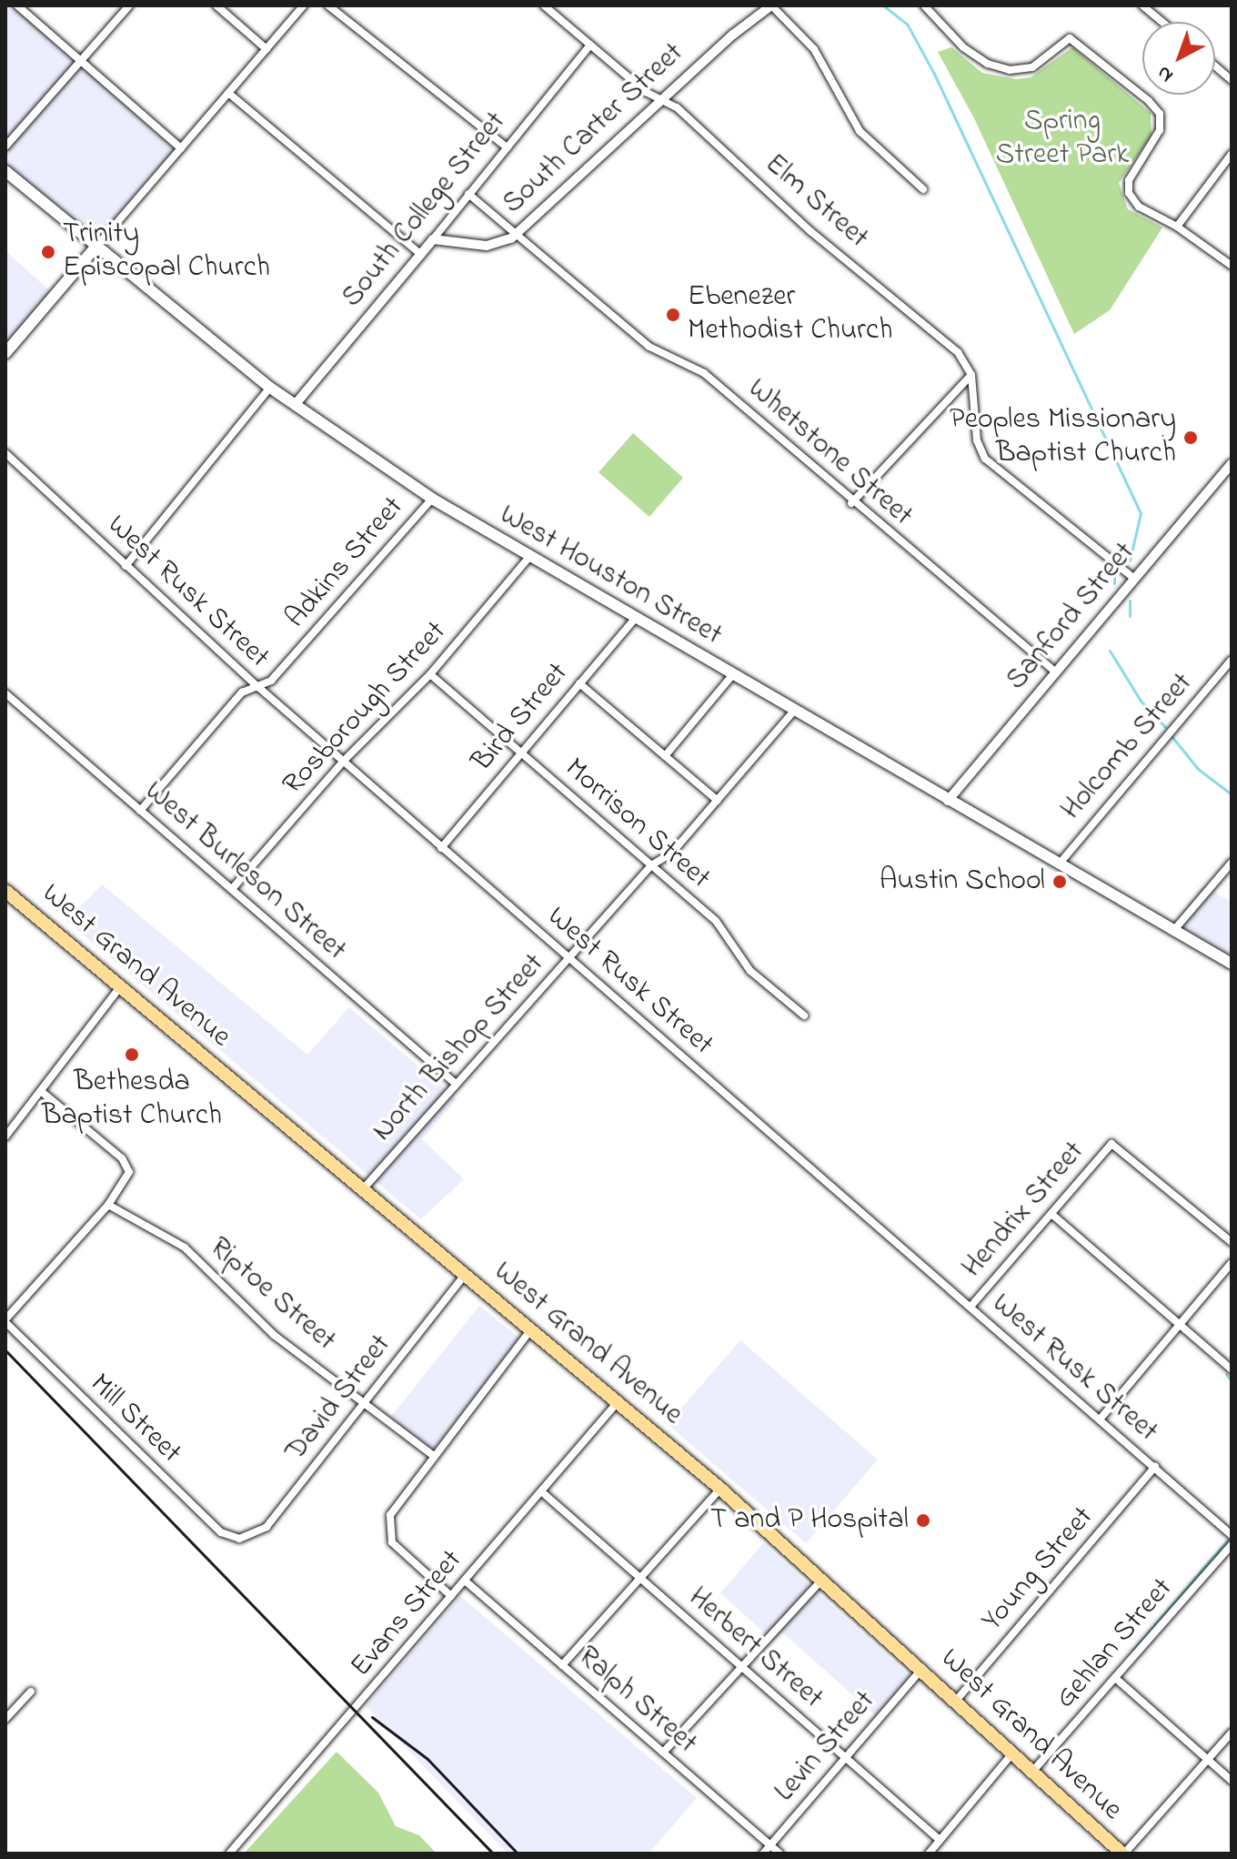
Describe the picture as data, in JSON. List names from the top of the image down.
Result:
{
  "streets": {
    "highway": ["West Grand Avenue"],
    "main road": ["West Houston Street"],
    "street": [
      "South Carter Street",
      "Elm Street",
      "South College Street",
      "Whetstone Street",
      "Adkins Street",
      "West Rusk Street",
      "Sanford Street",
      "Rosborough Street",
      "Bird Street",
      "Holcomb Street",
      "Morrison Street",
      "West Burleson Street",
      "North Bishop Street",
      "Hendrix Street",
      "Riptoe Street",
      "David Street",
      "Mill Street",
      "Young Street",
      "Evans Street",
      "Gehlan Street",
      "Herbert Street",
      "Ralph Street",
      "Levin Street"
    ]
  },
  "crossings": [
    ["South Carter Street", "Elm Street"],
    ["South Carter Street", "South College Street"],
    ["South Carter Street", "Whetstone Street"],
    ["Elm Street", "South College Street"],
    ["South College Street", "Whetstone Street"],
    ["South College Street", "West Houston Street"],
    ["Whetstone Street", "Sanford Street"],
    ["Adkins Street", "West Houston Street"],
    ["Adkins Street", "West Rusk Street"],
    ["Adkins Street", "West Burleson Street"],
    ["West Houston Street", "Sanford Street"],
    ["West Houston Street", "Rosborough Street"],
    ["West Houston Street", "Bird Street"],
    ["West Houston Street", "Holcomb Street"],
    ["West Houston Street", "North Bishop Street"],
    ["West Rusk Street", "Rosborough Street"],
    ["West Rusk Street", "Bird Street"],
    ["West Rusk Street", "North Bishop Street"],
    ["West Rusk Street", "Hendrix Street"],
    ["West Rusk Street", "Young Street"],
    ["Rosborough Street", "Morrison Street"],
    ["Rosborough Street", "West Burleson Street"],
    ["Bird Street", "Morrison Street"],
    ["Morrison Street", "North Bishop Street"],
    ["West Burleson Street", "North Bishop Street"],
    ["West Grand Avenue", "North Bishop Street"],
    ["West Grand Avenue", "David Street"],
    ["West Grand Avenue", "Young Street"],
    ["West Grand Avenue", "Evans Street"],
    ["West Grand Avenue", "Gehlan Street"],
    ["West Grand Avenue", "Levin Street"],
    ["Riptoe Street", "David Street"],
    ["David Street", "Mill Street"],
    ["Evans Street", "Herbert Street"],
    ["Evans Street", "Ralph Street"],
    ["Herbert Street", "Levin Street"],
    ["Ralph Street", "Levin Street"]
  ],
  "parks": ["Spring Street Park"],
  "places": [
    "Trinity Episcopal Church",
    "Ebenezer Methodist Church",
    "Peoples Missionary Baptist Church",
    "Austin School",
    "Bethesda Baptist Church",
    "T and P Hospital"
  ],
  "north": "bottom left"
}
